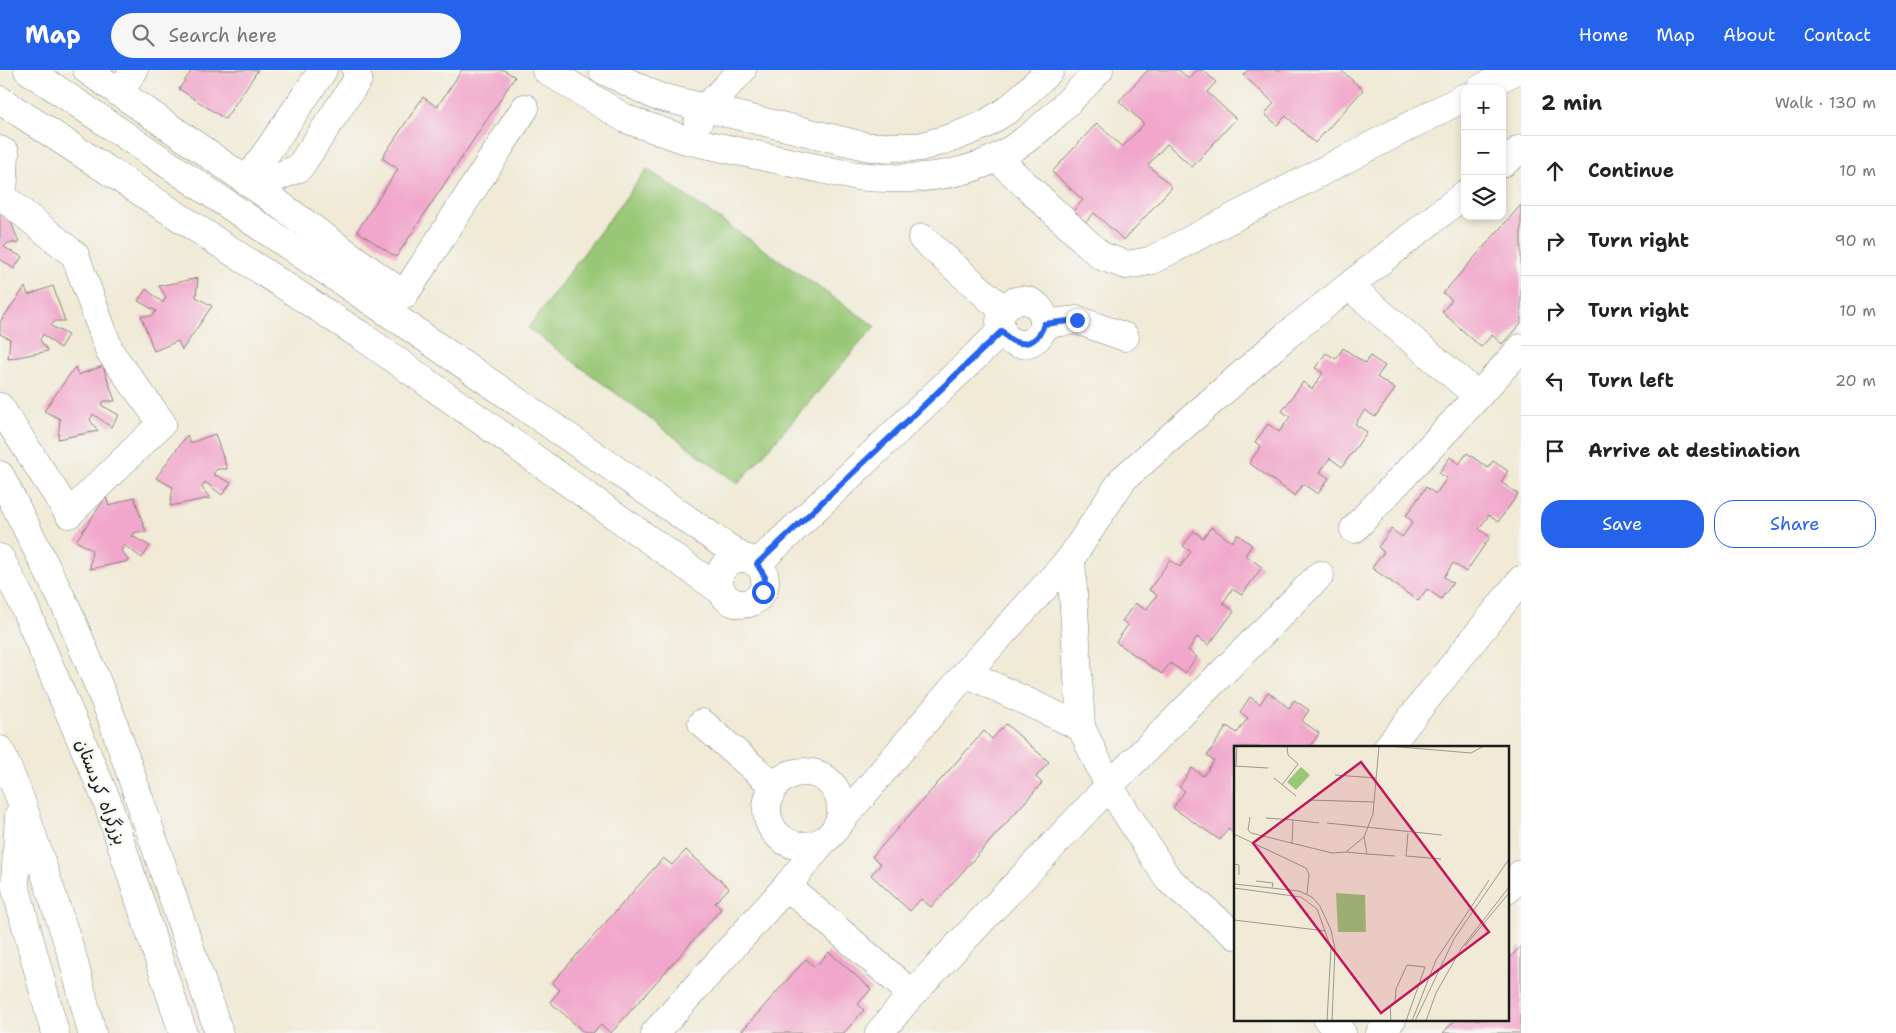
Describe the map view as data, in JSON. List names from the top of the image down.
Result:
{
  "streets": {
    "main road": ["بزرگراه کردستان"]
  },
  "page": {
    "header": "Map",
    "search": "Search here",
    "nav": [
      "Home",
      "Map",
      "About",
      "Contact"
    ],
    "heading": ["2 min", "Walk · 130 m"],
    "map_buttons": ["+", "−"],
    "list": [
      ["Continue", "10 m"],
      ["Turn right", "90 m"],
      ["Turn right", "10 m"],
      ["Turn left", "20 m"],
      "Arrive at destination"
    ],
    "buttons": ["Save", "Share"]
  }
}
